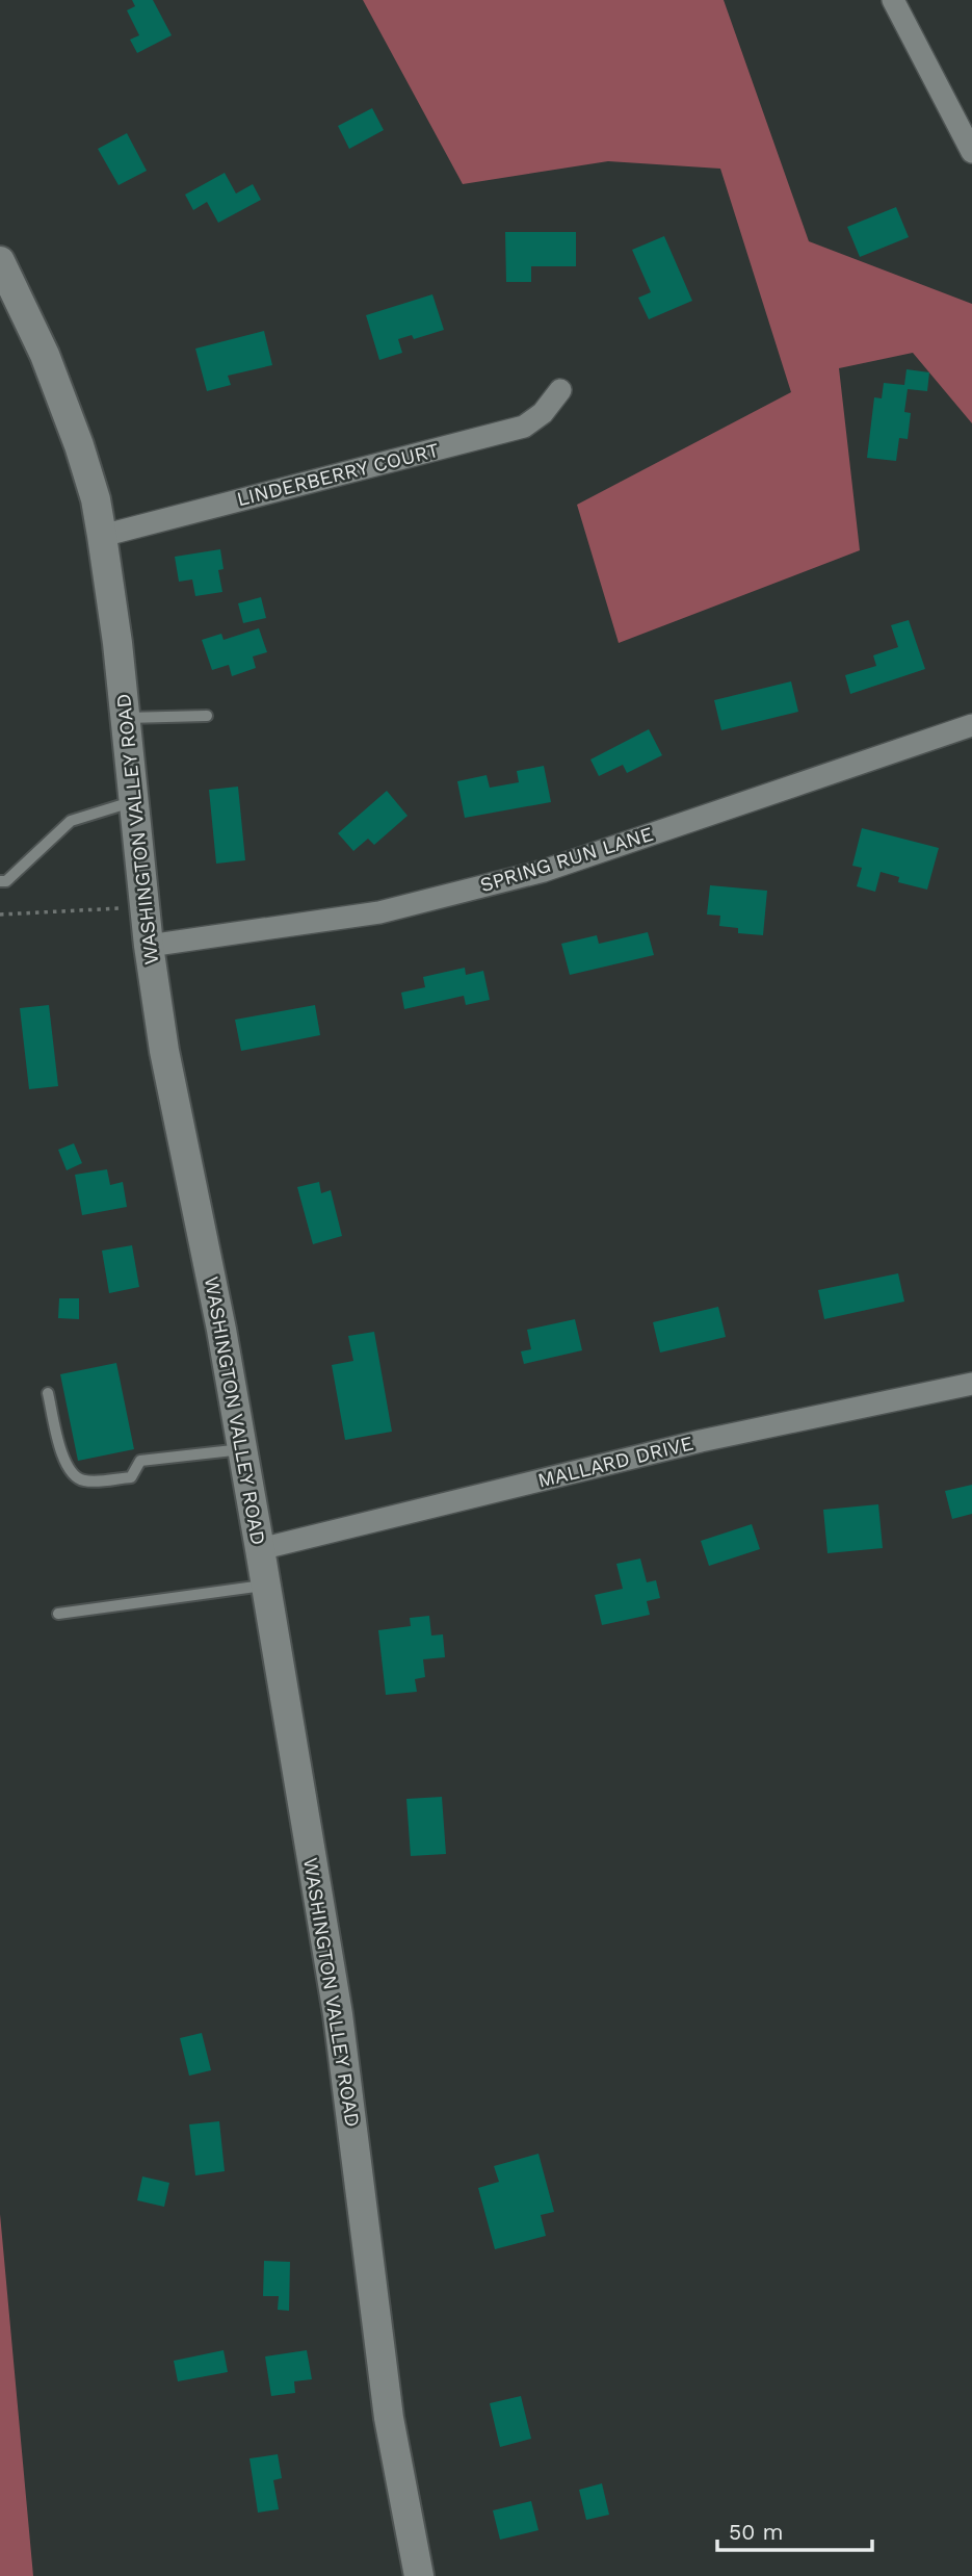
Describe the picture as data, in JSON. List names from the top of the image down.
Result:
{
  "streets": {
    "street": [
      "LINDERBERRY COURT",
      "WASHINGTON VALLEY ROAD",
      "SPRING RUN LANE",
      "MALLARD DRIVE"
    ]
  },
  "crossings": [
    ["LINDERBERRY COURT", "WASHINGTON VALLEY ROAD"],
    ["WASHINGTON VALLEY ROAD", "SPRING RUN LANE"],
    ["WASHINGTON VALLEY ROAD", "MALLARD DRIVE"]
  ],
  "scale_bar": "50 m"
}
